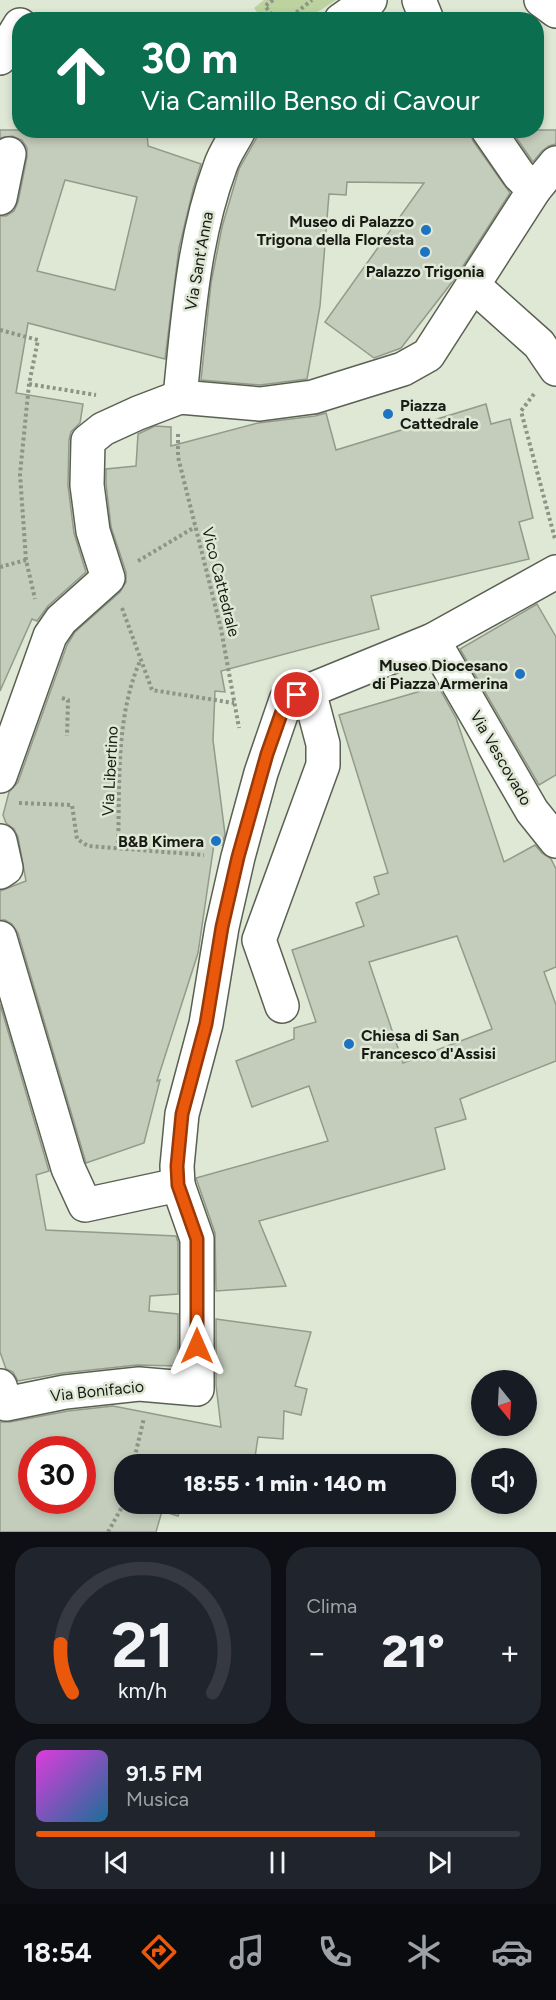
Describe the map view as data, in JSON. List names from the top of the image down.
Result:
{
  "streets": {
    "street": ["Via Sant'Anna", "Via Vescovado", "Via Bonifacio"],
    "path": ["Vico Cattedrale", "Via Libertino"]
  },
  "crossings": [
    ["Via Sant'Anna", "Vico Cattedrale"]
  ],
  "places": [
    "Museo di Palazzo Trigona della Floresta",
    "Palazzo Trigonia",
    "Piazza Cattedrale",
    "Museo Diocesano di Piazza Armerina",
    "B&B Kimera",
    "Chiesa di San Francesco d'Assisi"
  ],
  "north": "bottom",
  "page": {
    "turn": ["30 m", "Via Camillo Benso di Cavour"],
    "limit": "30",
    "trip": "18:55 · 1 min · 140 m",
    "tile": "Clima",
    "heat": ["−", "21°", "+"],
    "song": ["91.5 FM", "Musica"],
    "tabs": "18:54",
    "gauge": ["21", "km/h"]
  }
}
